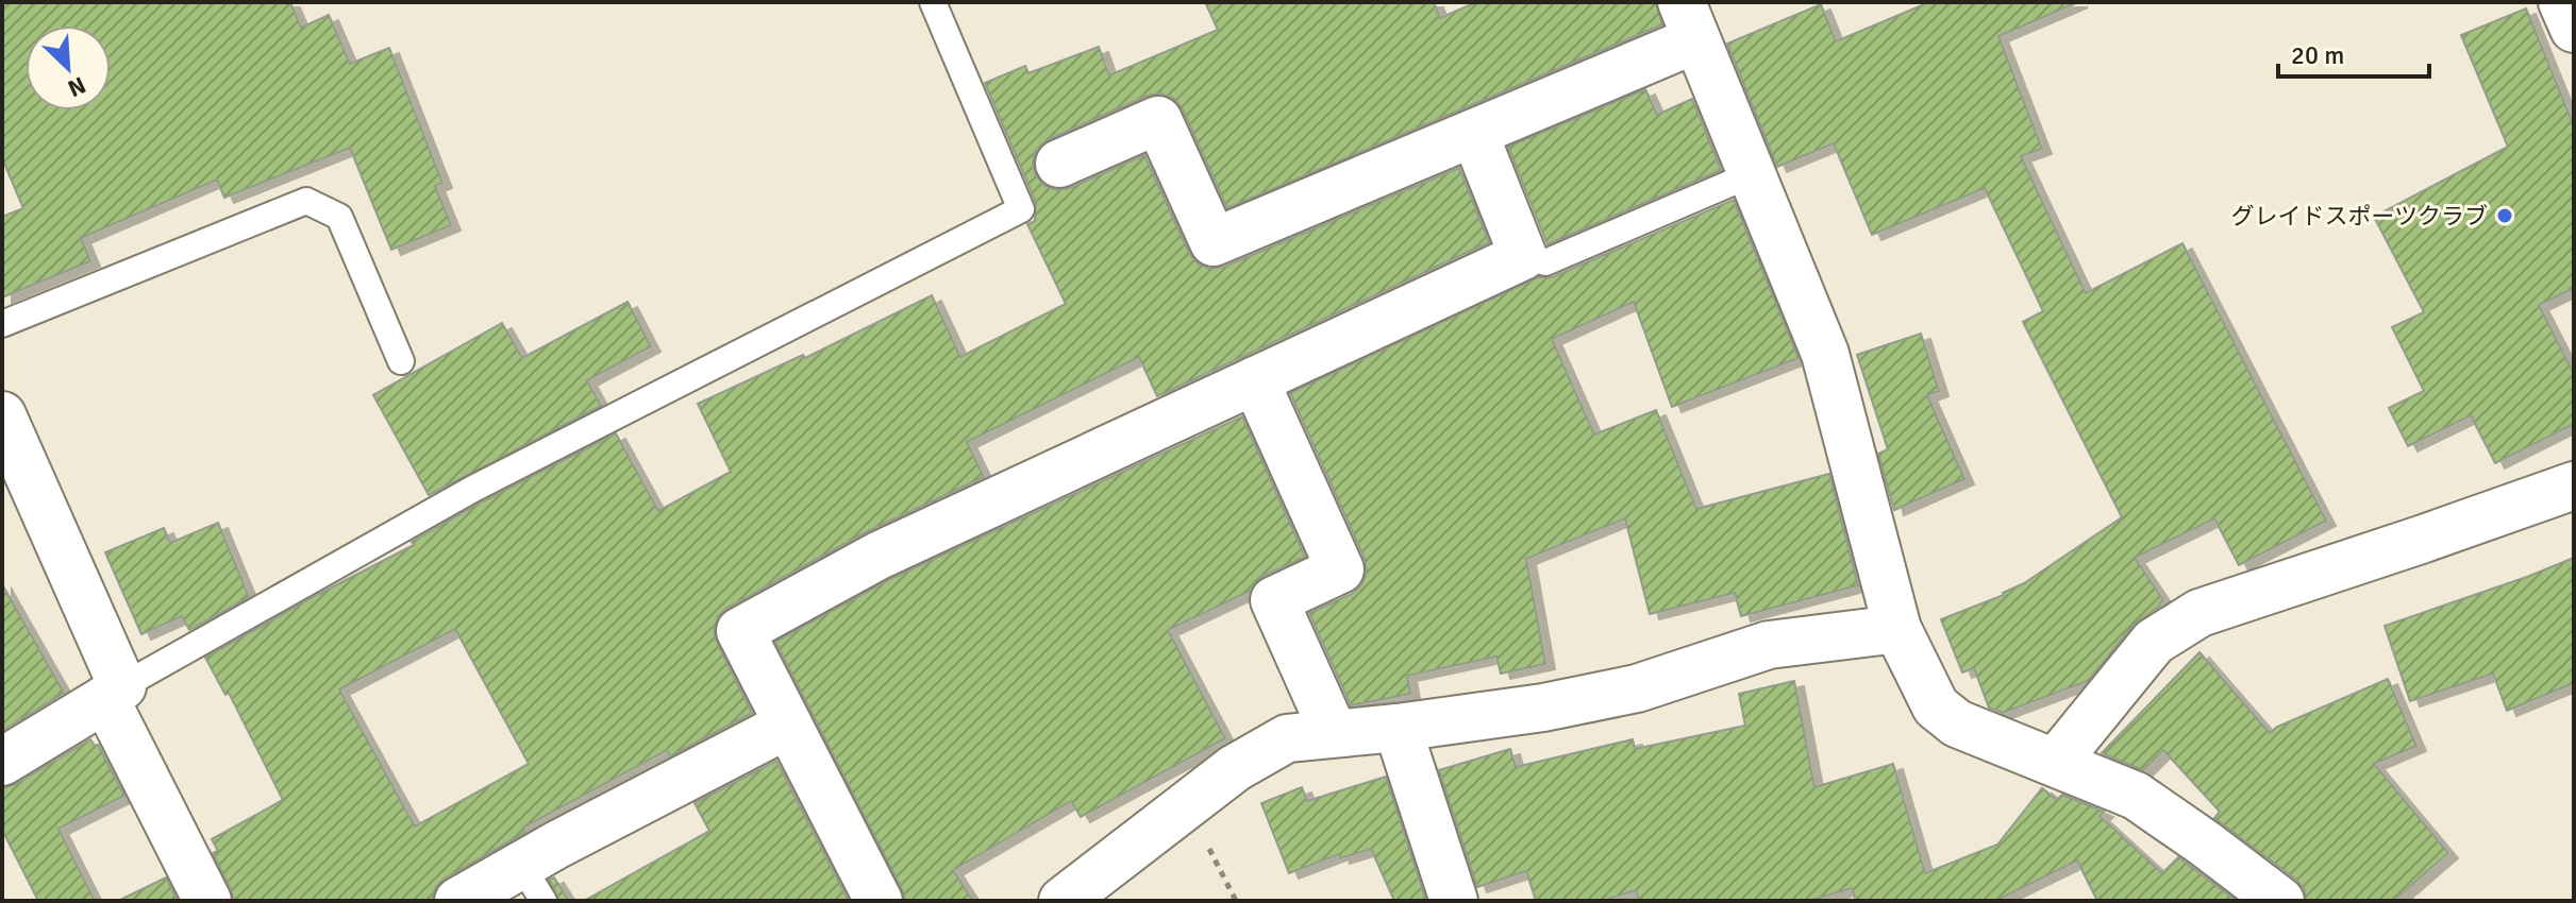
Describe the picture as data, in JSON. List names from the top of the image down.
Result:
{
  "places": ["グレイドスポーツクラブ"],
  "scale_bar": "20 m",
  "north": "bottom right"
}
